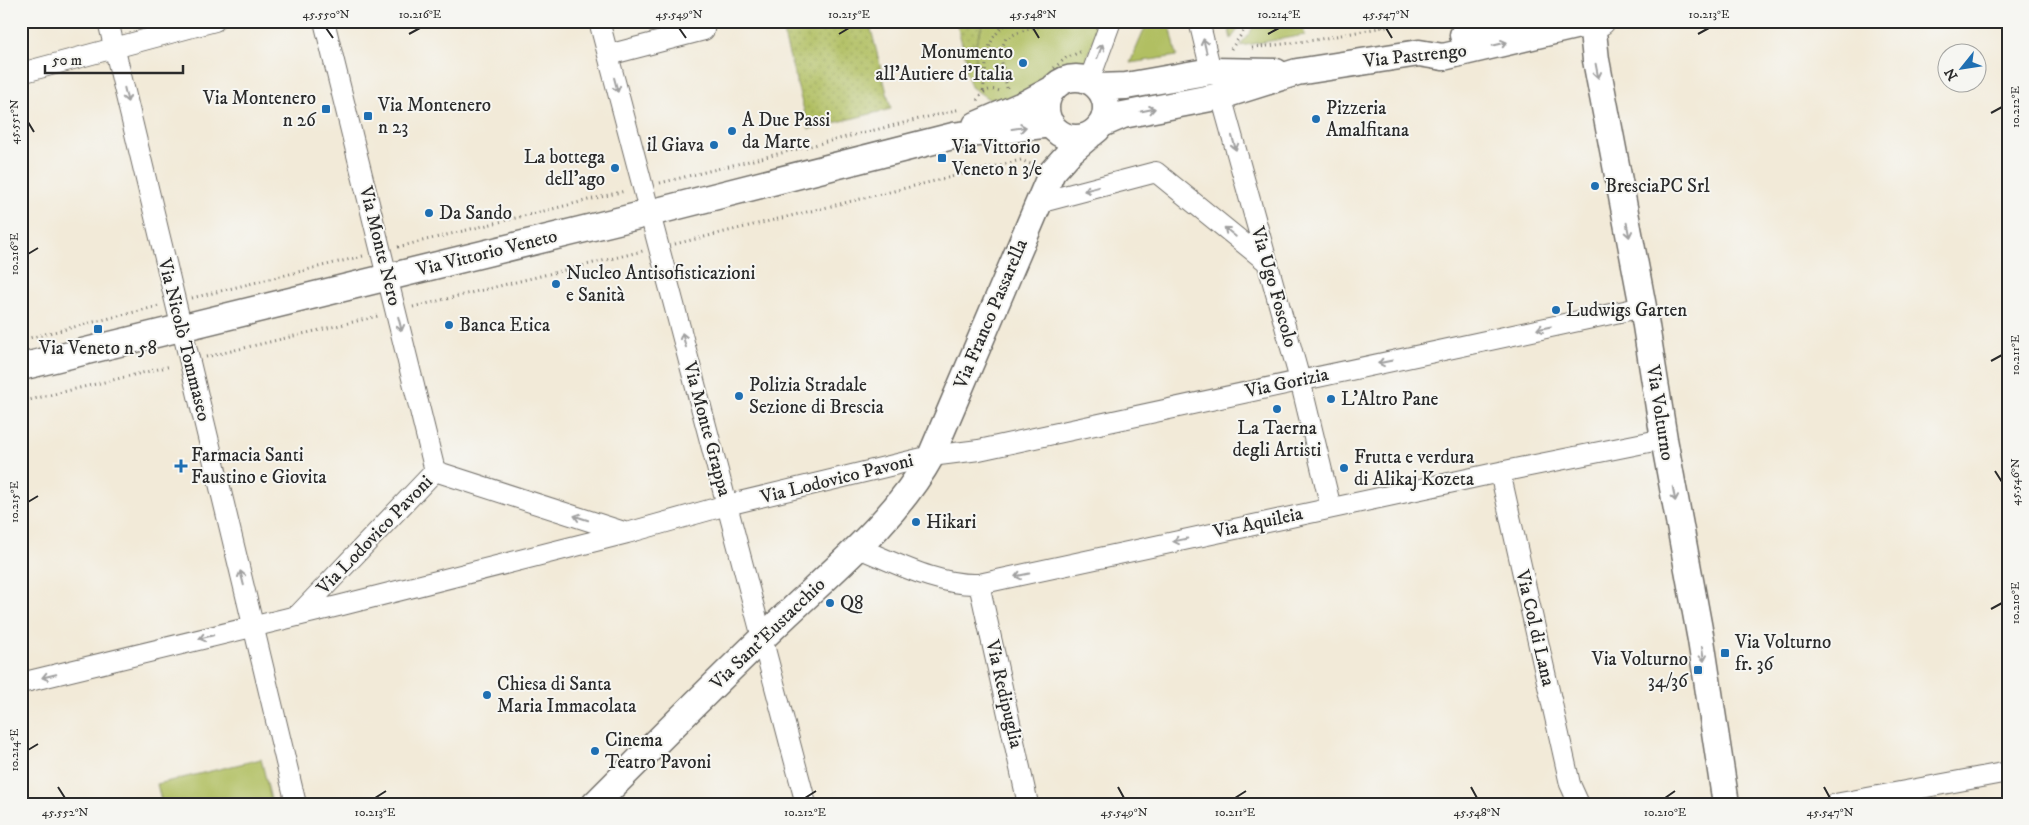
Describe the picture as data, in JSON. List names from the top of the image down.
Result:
{
  "streets": {
    "street": [
      "Via Pastrengo",
      "Via Monte Nero",
      "Via Vittorio Veneto",
      "Via Ugo Foscolo",
      "Via Franco Passarella",
      "Via Nicolò Tommaseo",
      "Via Gorizia",
      "Via Volturno",
      "Via Monte Grappa",
      "Via Lodovico Pavoni",
      "Via Aquileia",
      "Via Col di Lana",
      "Via Sant'Eustacchio",
      "Via Redipuglia"
    ]
  },
  "crossings": [
    ["Via Pastrengo", "Via Vittorio Veneto"],
    ["Via Pastrengo", "Via Ugo Foscolo"],
    ["Via Pastrengo", "Via Franco Passarella"],
    ["Via Pastrengo", "Via Volturno"],
    ["Via Monte Nero", "Via Vittorio Veneto"],
    ["Via Monte Nero", "Via Lodovico Pavoni"],
    ["Via Vittorio Veneto", "Via Franco Passarella"],
    ["Via Vittorio Veneto", "Via Nicolò Tommaseo"],
    ["Via Vittorio Veneto", "Via Monte Grappa"],
    ["Via Ugo Foscolo", "Via Gorizia"],
    ["Via Ugo Foscolo", "Via Aquileia"],
    ["Via Franco Passarella", "Via Gorizia"],
    ["Via Franco Passarella", "Via Lodovico Pavoni"],
    ["Via Franco Passarella", "Via Sant'Eustacchio"],
    ["Via Nicolò Tommaseo", "Via Lodovico Pavoni"],
    ["Via Gorizia", "Via Volturno"],
    ["Via Gorizia", "Via Lodovico Pavoni"],
    ["Via Gorizia", "Via Sant'Eustacchio"],
    ["Via Volturno", "Via Aquileia"],
    ["Via Monte Grappa", "Via Lodovico Pavoni"],
    ["Via Monte Grappa", "Via Sant'Eustacchio"],
    ["Via Lodovico Pavoni", "Via Sant'Eustacchio"],
    ["Via Aquileia", "Via Col di Lana"],
    ["Via Aquileia", "Via Sant'Eustacchio"],
    ["Via Aquileia", "Via Redipuglia"]
  ],
  "one_way": [
    "Via Monte Nero",
    "Via Ugo Foscolo",
    "Via Gorizia",
    "Via Volturno",
    "Via Aquileia"
  ],
  "places": {
    "other": [
      "Monumento all'Autiere d'Italia",
      "Pizzeria Amalfitana",
      "A Due Passi da Marte",
      "il Giava",
      "La bottega dell'ago",
      "BresciaPC Srl",
      "Da Sando",
      "Nucleo Antisofisticazioni e Sanità",
      "Ludwigs Garten",
      "Banca Etica",
      "Polizia Stradale Sezione di Brescia",
      "L'Altro Pane",
      "La Taerna degli Artisti",
      "Frutta e verdura di Alikaj Kozeta",
      "Hikari",
      "Q8",
      "Chiesa di Santa Maria Immacolata",
      "Cinema Teatro Pavoni"
    ],
    "transit": [
      "Via Montenero n 26",
      "Via Montenero n 23",
      "Via Vittorio Veneto n 3/e",
      "Via Veneto n 58",
      "Via Volturno fr. 36",
      "Via Volturno 34/36"
    ],
    "health": ["Farmacia Santi Faustino e Giovita"]
  },
  "scale_bar": "50 m",
  "north": "bottom left",
  "coordinates": [
    "45.550°N",
    "10.216°E",
    "45.549°N",
    "10.215°E",
    "45.548°N",
    "10.214°E",
    "45.547°N",
    "10.213°E",
    "10.212°E",
    "45.551°N",
    "10.211°E",
    "45.546°N",
    "10.210°E",
    "45.552°N"
  ]
}
